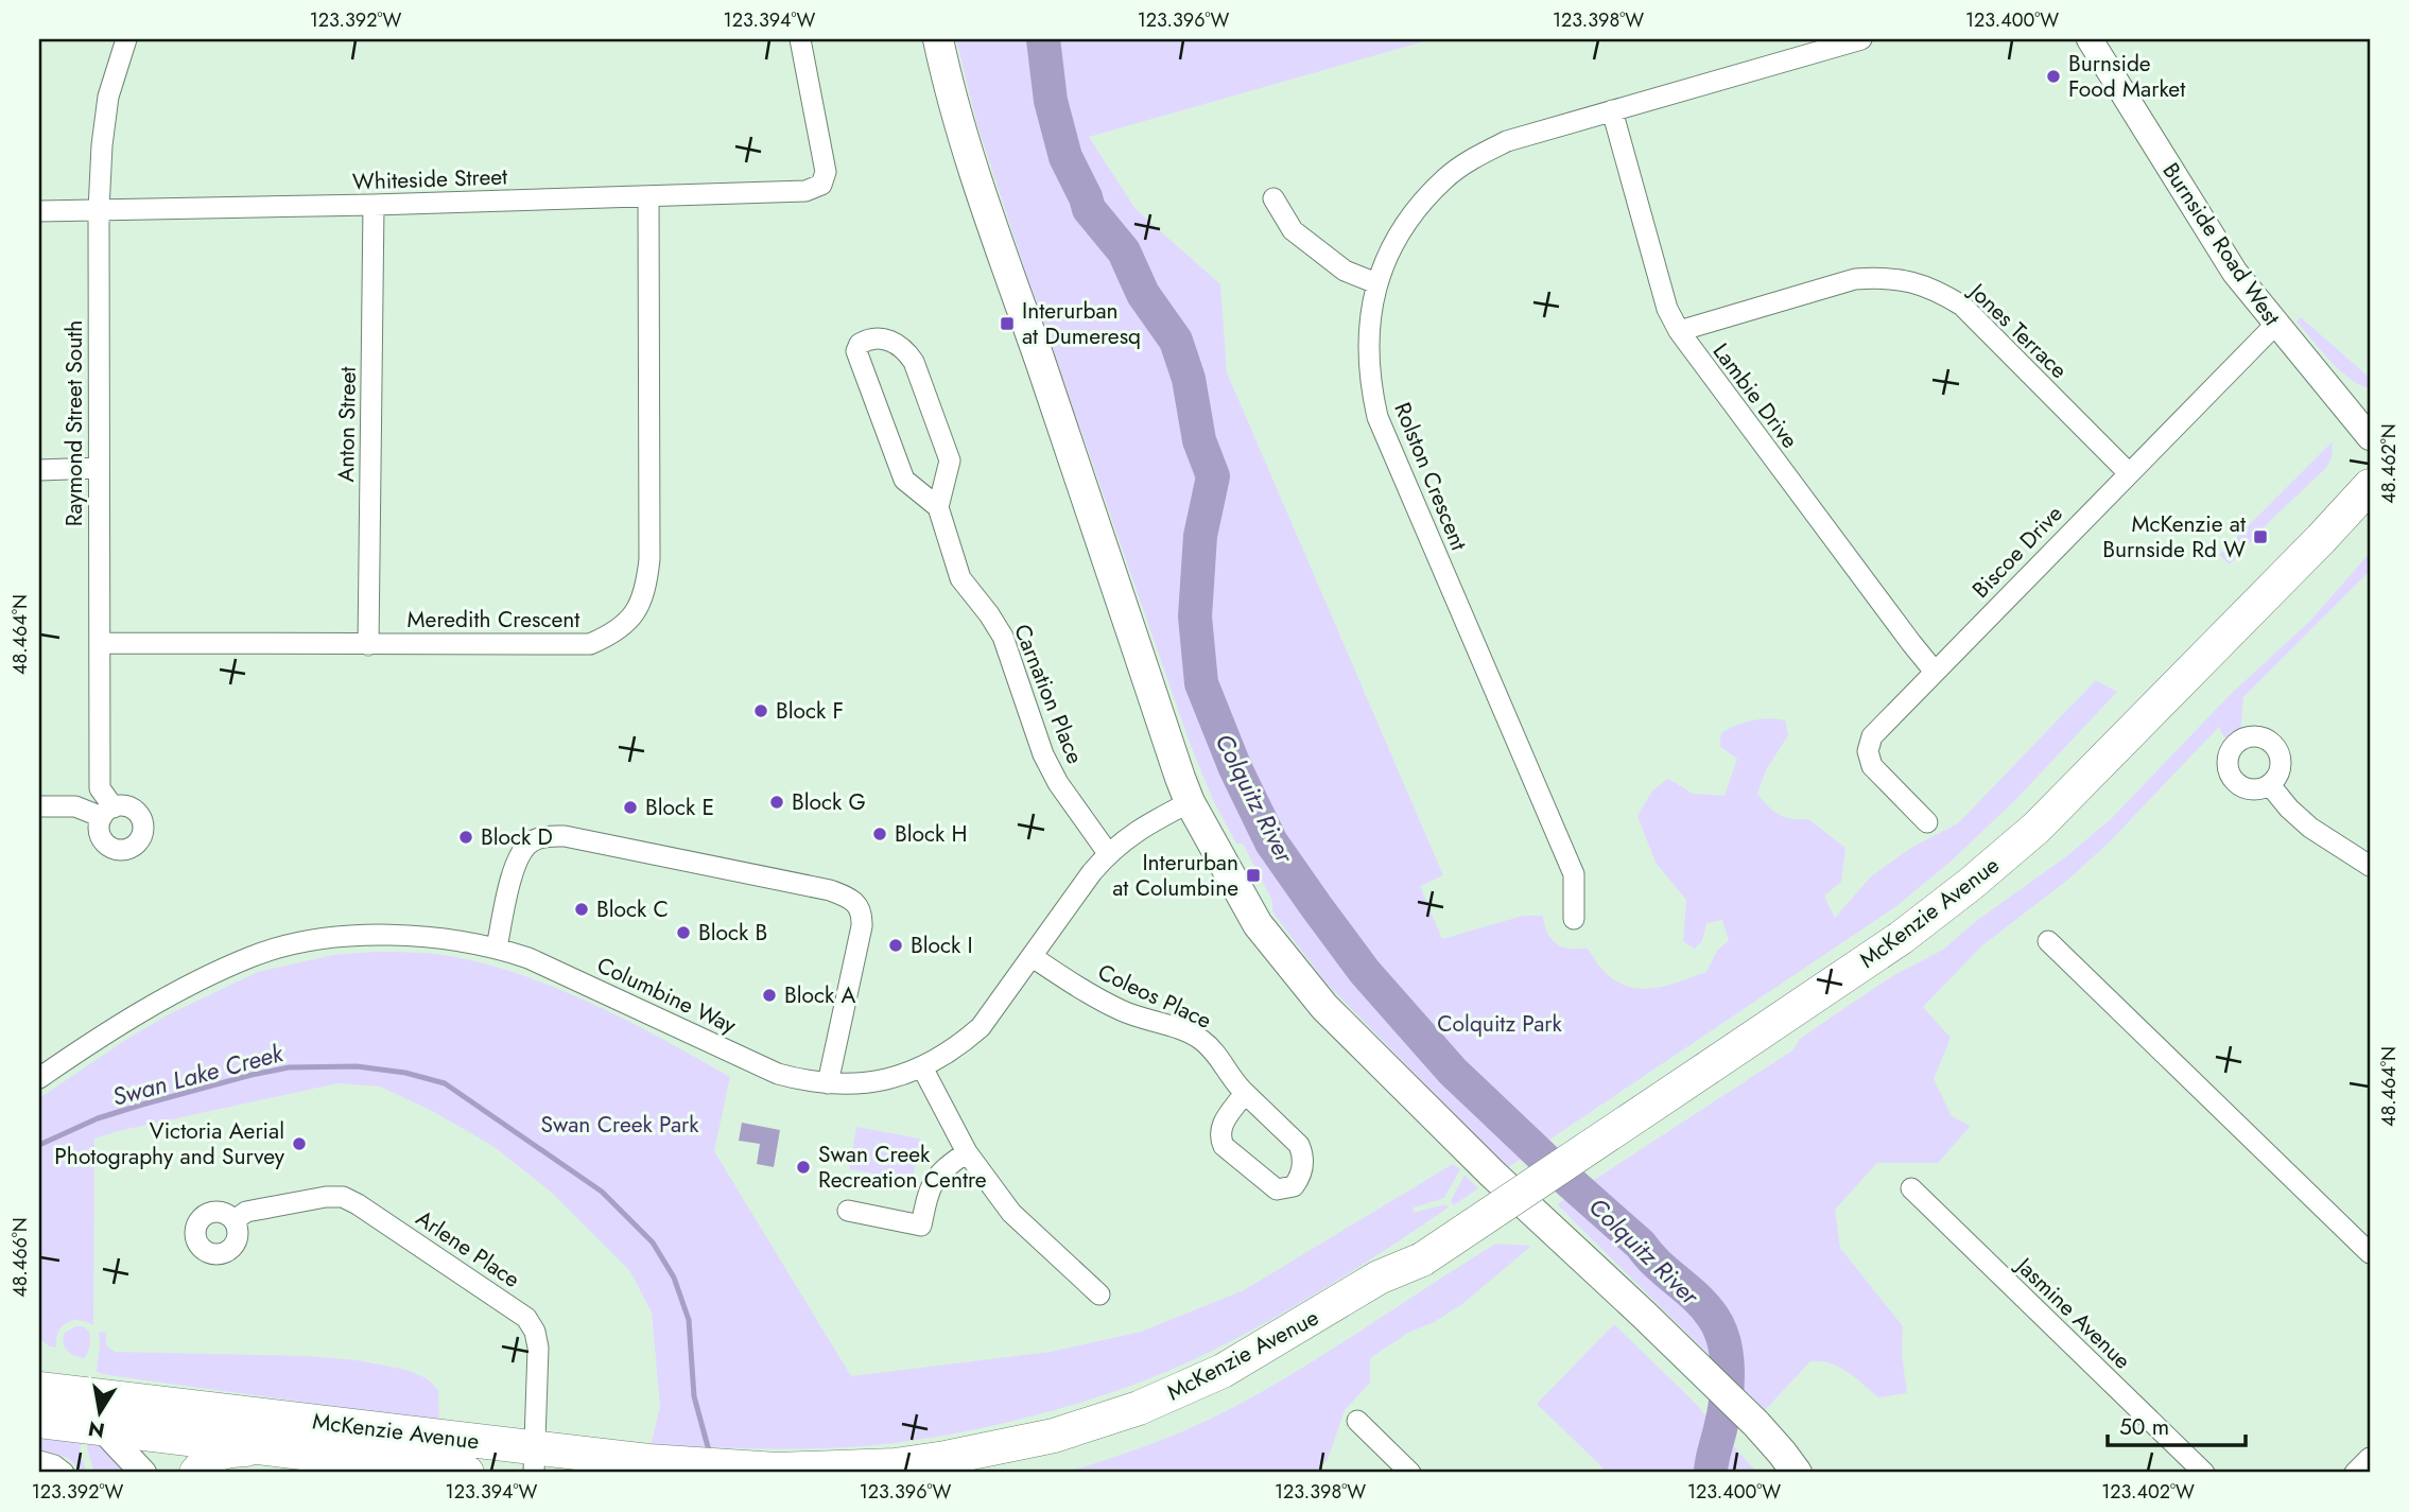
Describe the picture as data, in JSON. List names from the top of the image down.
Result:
{
  "streets": {
    "main road": ["McKenzie Avenue"],
    "street": [
      "Whiteside Street",
      "Burnside Road West",
      "Jones Terrace",
      "Lambie Drive",
      "Raymond Street South",
      "Anton Street",
      "Rolston Crescent",
      "Biscoe Drive",
      "Meredith Crescent",
      "Carnation Place",
      "Columbine Way",
      "Coleos Place",
      "Arlene Place",
      "Jasmine Avenue"
    ]
  },
  "crossings": [
    ["Whiteside Street", "Raymond Street South"],
    ["Whiteside Street", "Anton Street"],
    ["Whiteside Street", "Meredith Crescent"],
    ["Burnside Road West", "Biscoe Drive"],
    ["Jones Terrace", "Lambie Drive"],
    ["Jones Terrace", "Biscoe Drive"],
    ["Lambie Drive", "Rolston Crescent"],
    ["Lambie Drive", "Biscoe Drive"],
    ["Raymond Street South", "Meredith Crescent"],
    ["Anton Street", "Meredith Crescent"],
    ["Carnation Place", "Columbine Way"],
    ["McKenzie Avenue", "Arlene Place"],
    ["Columbine Way", "Coleos Place"]
  ],
  "water": ["Colquitz River", "Swan Lake Creek"],
  "parks": ["Colquitz Park", "Swan Creek Park"],
  "places": {
    "other": [
      "Burnside Food Market",
      "Block F",
      "Block G",
      "Block E",
      "Block H",
      "Block D",
      "Block C",
      "Block B",
      "Block I",
      "Block A",
      "Victoria Aerial Photography and Survey",
      "Swan Creek Recreation Centre"
    ],
    "transit": ["Interurban at Dumeresq", "McKenzie at Burnside Rd W", "Interurban at Columbine"]
  },
  "scale_bar": "50 m",
  "north": "bottom",
  "coordinates": [
    "123.392°W",
    "123.394°W",
    "123.396°W",
    "123.398°W",
    "123.400°W",
    "48.462°N",
    "48.464°N",
    "48.466°N",
    "123.402°W"
  ]
}
